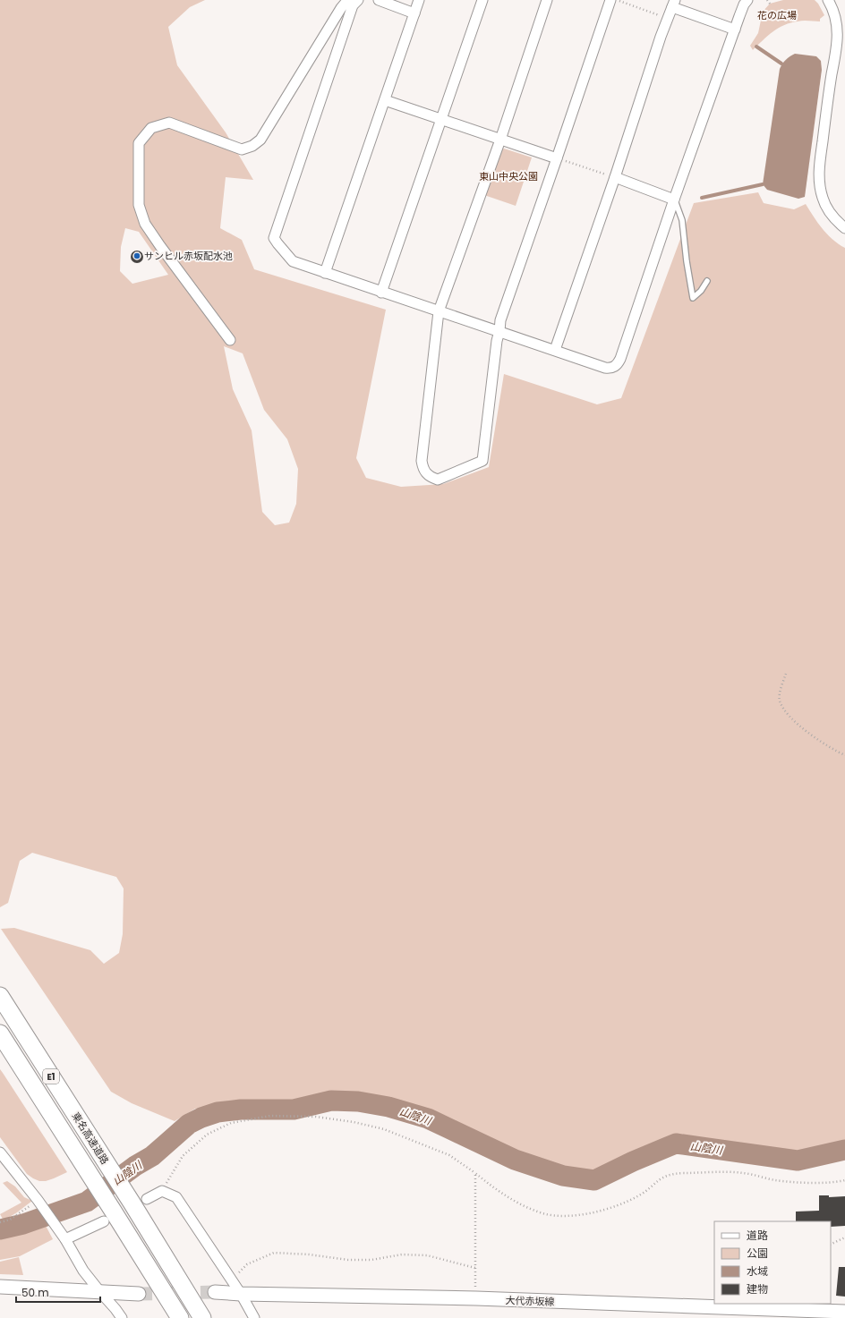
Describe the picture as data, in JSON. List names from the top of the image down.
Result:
{
  "streets": {
    "highway": ["E1", "東名高速道路"],
    "main road": ["大代赤坂線"]
  },
  "water": ["山陰川"],
  "parks": ["花の広場", "東山中央公園"],
  "places": ["サンヒル赤坂配水池"],
  "legend": [
    "道路",
    "公園",
    "水域",
    "建物"
  ],
  "scale_bar": "50 m"
}
